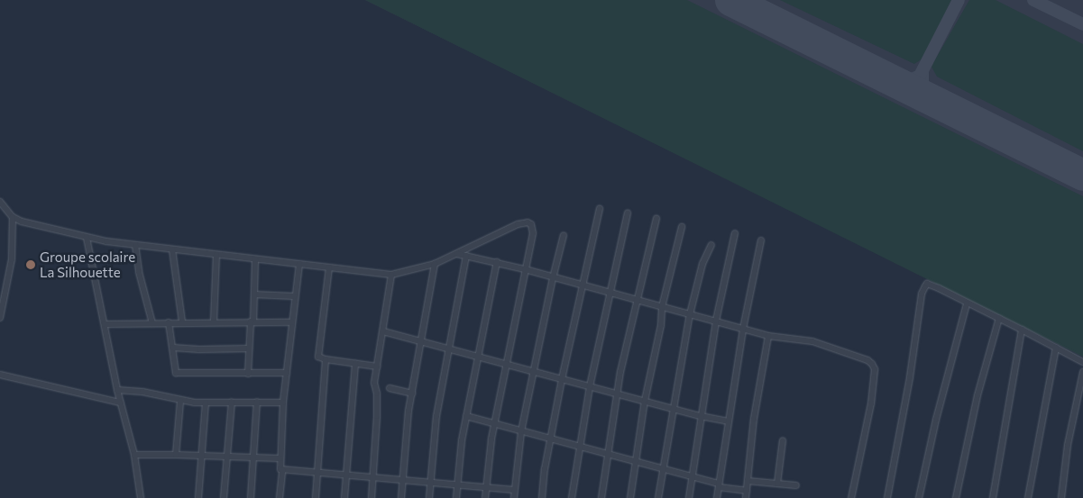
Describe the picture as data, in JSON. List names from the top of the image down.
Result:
{
  "places": ["Groupe scolaire La Silhouette"]
}
